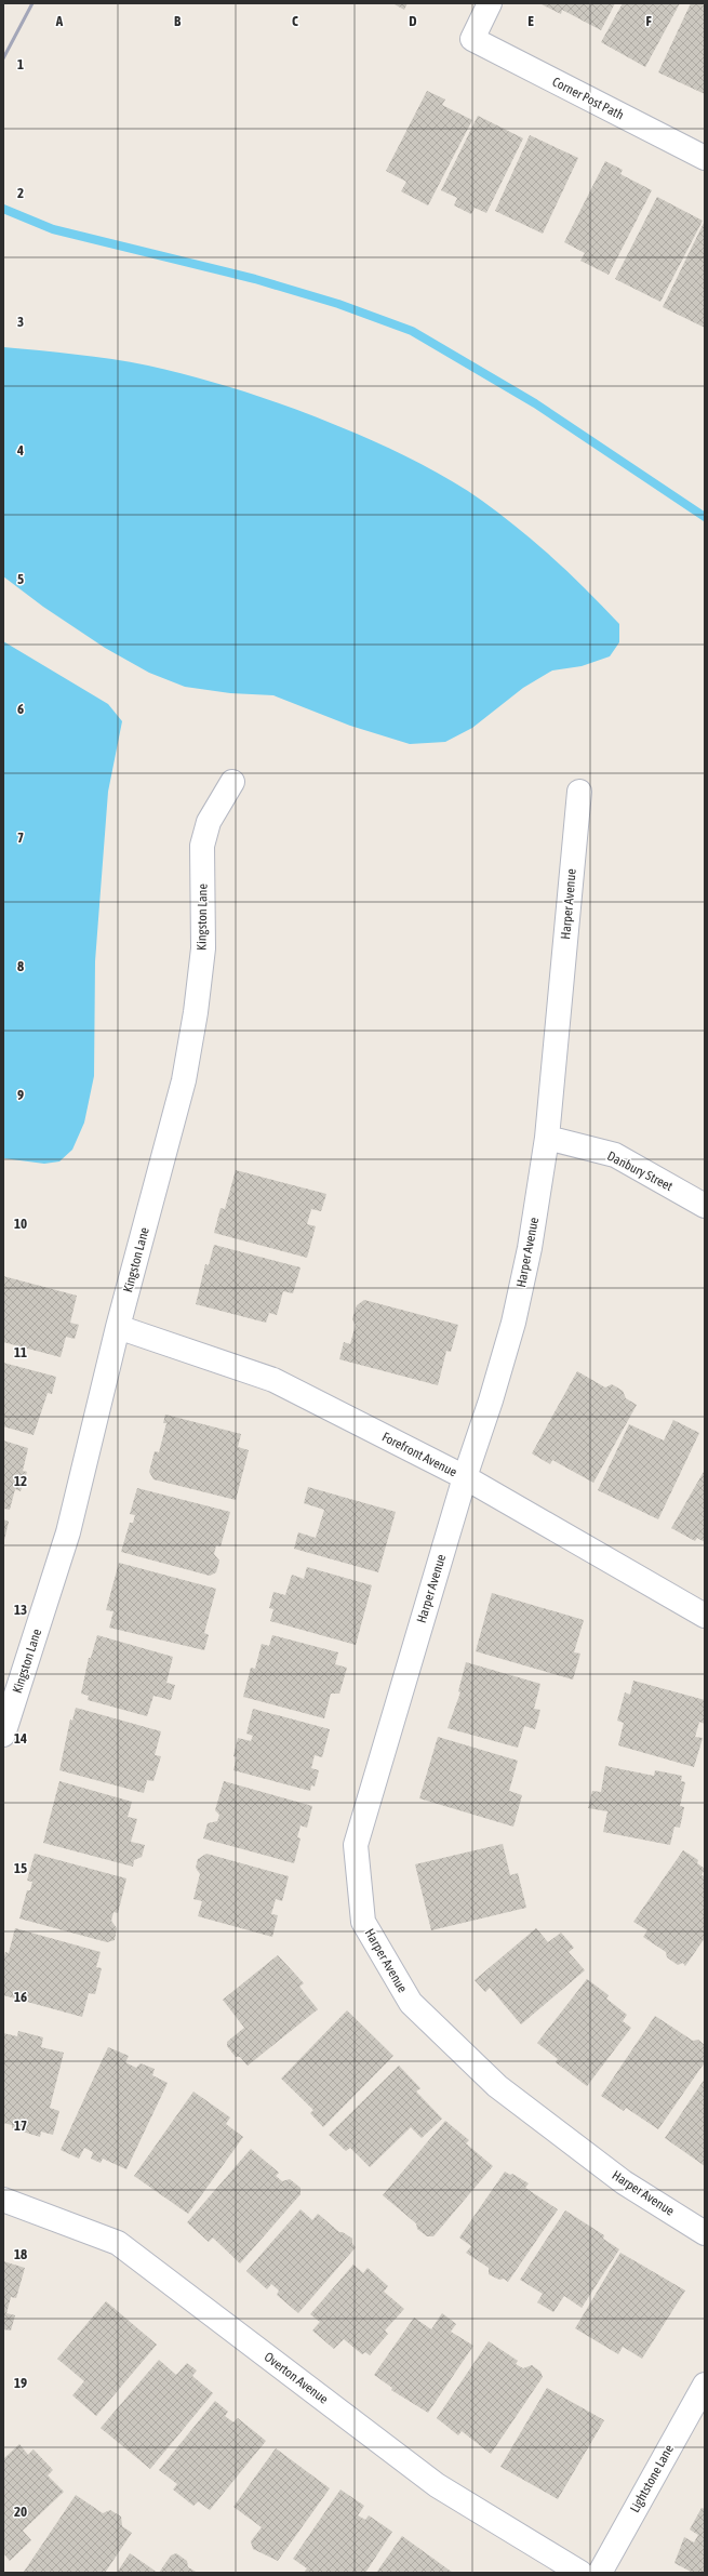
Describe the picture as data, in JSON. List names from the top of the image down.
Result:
{
  "streets": {
    "street": [
      "Corner Post Path",
      "Harper Avenue",
      "Kingston Lane",
      "Danbury Street",
      "Forefront Avenue",
      "Overton Avenue",
      "Lightstone Lane"
    ]
  },
  "crossings": [
    ["Harper Avenue", "Danbury Street"],
    ["Harper Avenue", "Forefront Avenue"],
    ["Kingston Lane", "Forefront Avenue"]
  ],
  "grid": {
    "columns": [
      "A",
      "B",
      "C",
      "D",
      "E",
      "F"
    ],
    "rows": [
      "1",
      "2",
      "3",
      "4",
      "5",
      "6",
      "7",
      "8",
      "9",
      "10",
      "11",
      "12",
      "13",
      "14",
      "15",
      "16",
      "17",
      "18",
      "19",
      "20"
    ]
  }
}
